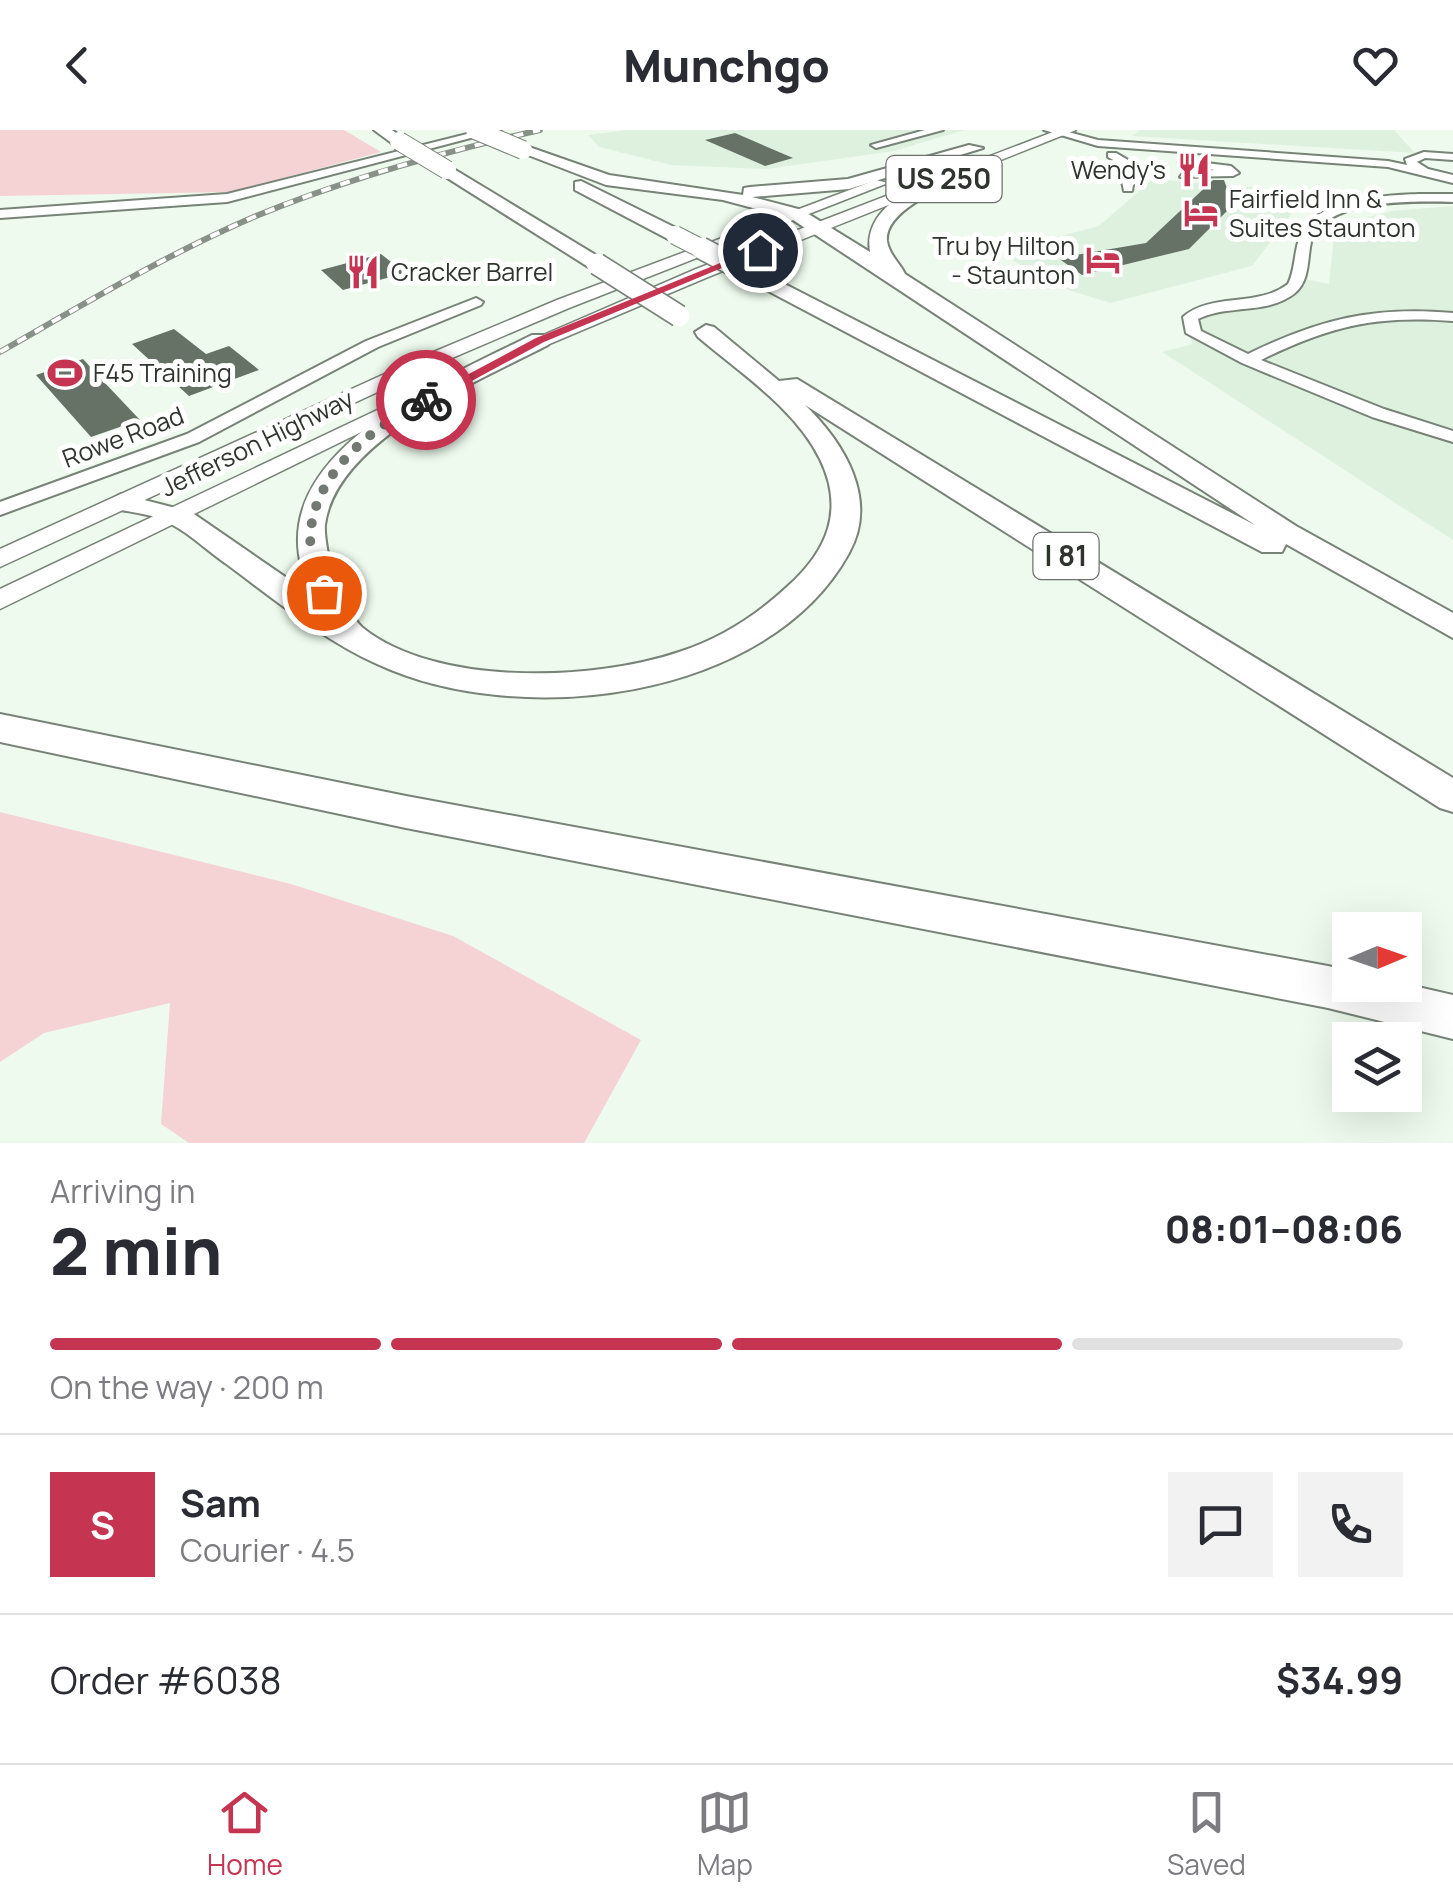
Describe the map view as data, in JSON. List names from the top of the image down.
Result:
{
  "streets": {
    "highway": ["I 81"],
    "main road": ["US 250", "Jefferson Highway"],
    "street": ["Rowe Road"]
  },
  "crossings": [
    ["US 250", "Jefferson Highway"]
  ],
  "places": {
    "restaurant": ["Wendy's", "Cracker Barrel"],
    "hotel": ["Fairfield Inn & Suites Staunton", "Tru by Hilton - Staunton"],
    "sports": ["F45 Training"]
  },
  "north": "right",
  "page": {
    "header": "Munchgo",
    "heading": ["2 min", "Arriving in", "08:01–08:06"],
    "panel": [
      "Sam",
      "Courier · 4.5",
      "Order #6038",
      "$34.99"
    ],
    "bar": "On the way · 200 m",
    "round": "S",
    "tabs": ["Home", "Map", "Saved"]
  }
}
